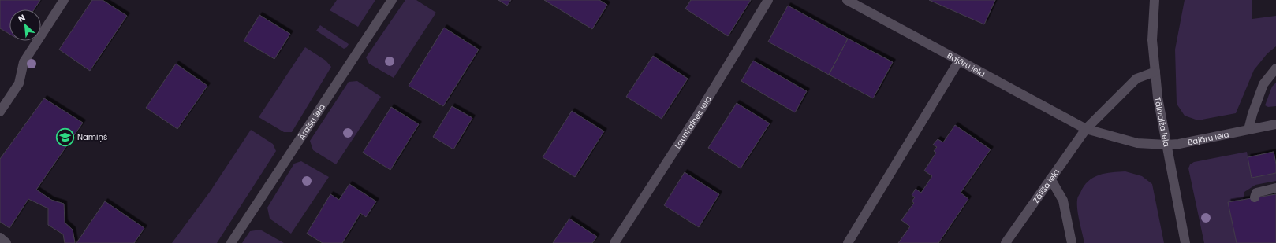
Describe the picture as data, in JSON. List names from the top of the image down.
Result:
{
  "streets": {
    "street": [
      "Bajāru iela",
      "Āraišu iela",
      "Launkalnes iela",
      "Tālivalža iela",
      "Zālīša iela"
    ]
  },
  "crossings": [
    ["Bajāru iela", "Tālivalža iela"],
    ["Bajāru iela", "Zālīša iela"]
  ],
  "places": {
    "school or university": ["Namiņš"]
  },
  "north": "top left"
}
